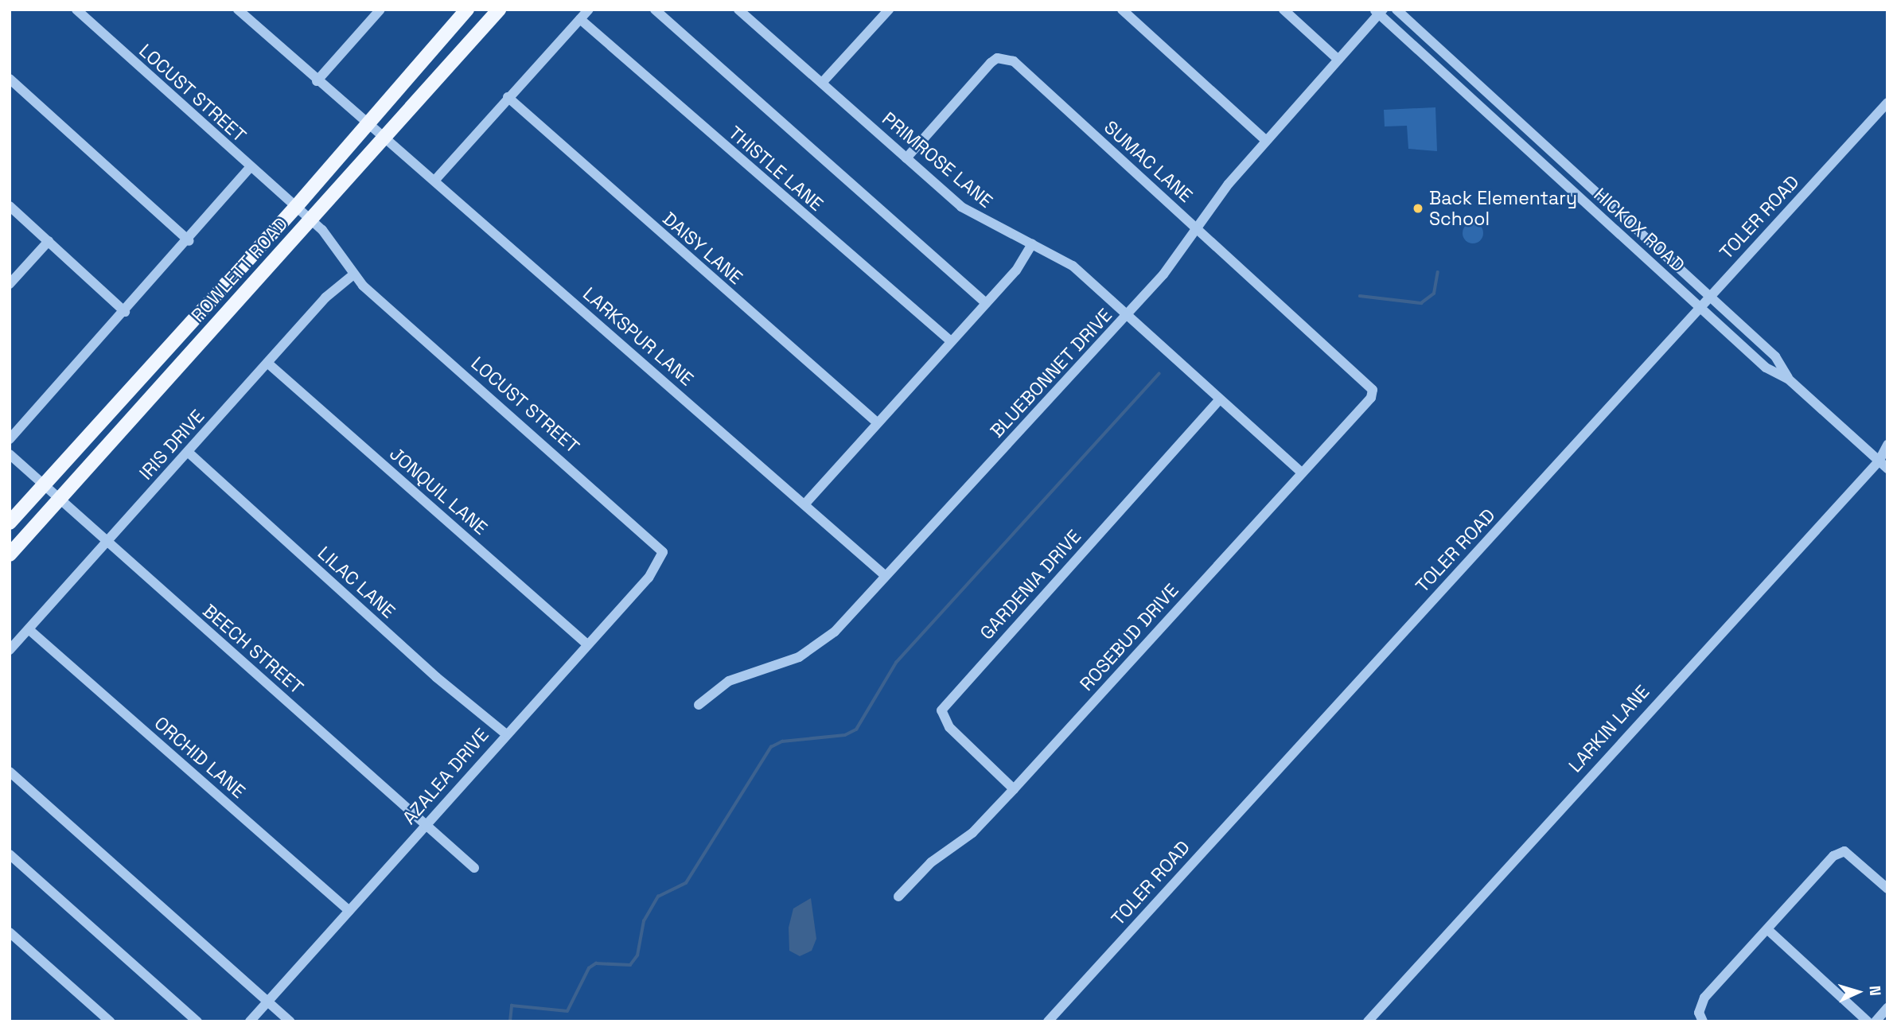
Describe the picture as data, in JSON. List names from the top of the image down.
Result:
{
  "streets": {
    "main road": ["ROWLETT ROAD"],
    "street": [
      "LOCUST STREET",
      "PRIMROSE LANE",
      "SUMAC LANE",
      "THISTLE LANE",
      "TOLER ROAD",
      "HICKOX ROAD",
      "DAISY LANE",
      "LARKSPUR LANE",
      "BLUEBONNET DRIVE",
      "IRIS DRIVE",
      "JONQUIL LANE",
      "LILAC LANE",
      "GARDENIA DRIVE",
      "ROSEBUD DRIVE",
      "BEECH STREET",
      "LARKIN LANE",
      "ORCHID LANE",
      "AZALEA DRIVE"
    ]
  },
  "crossings": [
    ["LOCUST STREET", "ROWLETT ROAD"],
    ["LOCUST STREET", "IRIS DRIVE"],
    ["LOCUST STREET", "AZALEA DRIVE"],
    ["PRIMROSE LANE", "SUMAC LANE"],
    ["PRIMROSE LANE", "BLUEBONNET DRIVE"],
    ["PRIMROSE LANE", "GARDENIA DRIVE"],
    ["PRIMROSE LANE", "ROSEBUD DRIVE"],
    ["SUMAC LANE", "BLUEBONNET DRIVE"],
    ["SUMAC LANE", "ROSEBUD DRIVE"],
    ["TOLER ROAD", "HICKOX ROAD"],
    ["HICKOX ROAD", "BLUEBONNET DRIVE"],
    ["HICKOX ROAD", "LARKIN LANE"],
    ["ROWLETT ROAD", "LARKSPUR LANE"],
    ["ROWLETT ROAD", "BEECH STREET"],
    ["LARKSPUR LANE", "BLUEBONNET DRIVE"],
    ["IRIS DRIVE", "JONQUIL LANE"],
    ["IRIS DRIVE", "LILAC LANE"],
    ["IRIS DRIVE", "BEECH STREET"],
    ["IRIS DRIVE", "ORCHID LANE"],
    ["JONQUIL LANE", "AZALEA DRIVE"],
    ["LILAC LANE", "AZALEA DRIVE"],
    ["GARDENIA DRIVE", "ROSEBUD DRIVE"],
    ["BEECH STREET", "AZALEA DRIVE"],
    ["ORCHID LANE", "AZALEA DRIVE"]
  ],
  "places": ["Back Elementary School"],
  "north": "right"
}
